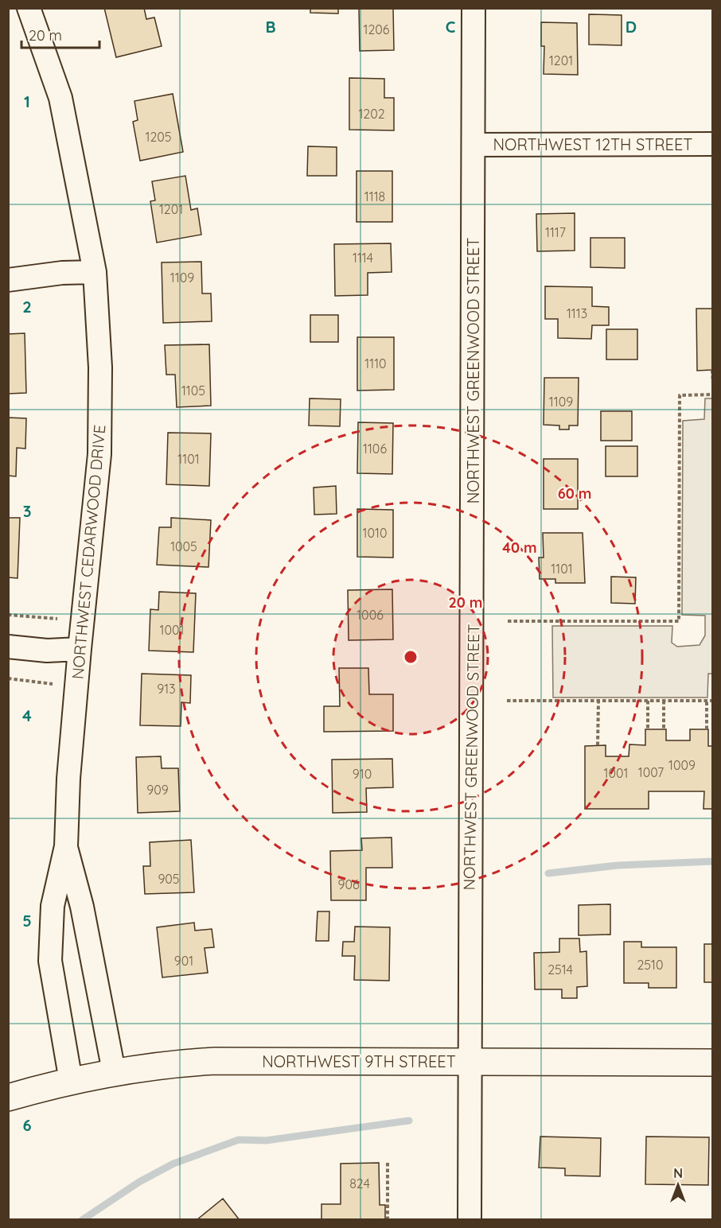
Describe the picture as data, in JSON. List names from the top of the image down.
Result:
{
  "streets": {
    "street": [
      "NORTHWEST 12TH STREET",
      "NORTHWEST GREENWOOD STREET",
      "NORTHWEST CEDARWOOD DRIVE",
      "NORTHWEST 9TH STREET"
    ]
  },
  "crossings": [
    ["NORTHWEST 12TH STREET", "NORTHWEST GREENWOOD STREET"],
    ["NORTHWEST GREENWOOD STREET", "NORTHWEST 9TH STREET"],
    ["NORTHWEST CEDARWOOD DRIVE", "NORTHWEST 9TH STREET"]
  ],
  "house_numbers": [
    "1206",
    "1201",
    "1202",
    "1205",
    "1118",
    "1201",
    "1117",
    "1114",
    "1109",
    "1113",
    "1110",
    "1105",
    "1109",
    "1106",
    "1101",
    "1010",
    "1005",
    "1101",
    "1006",
    "1001",
    "913",
    "1009",
    "1007",
    "1001",
    "910",
    "909",
    "905",
    "906",
    "901",
    "2510",
    "2514",
    "824"
  ],
  "scale_bar": "20 m",
  "north": "top",
  "grid": {
    "columns": ["B", "C", "D"],
    "rows": [
      "1",
      "2",
      "3",
      "4",
      "5",
      "6"
    ]
  },
  "rings": ["60 m", "40 m", "20 m"]
}
